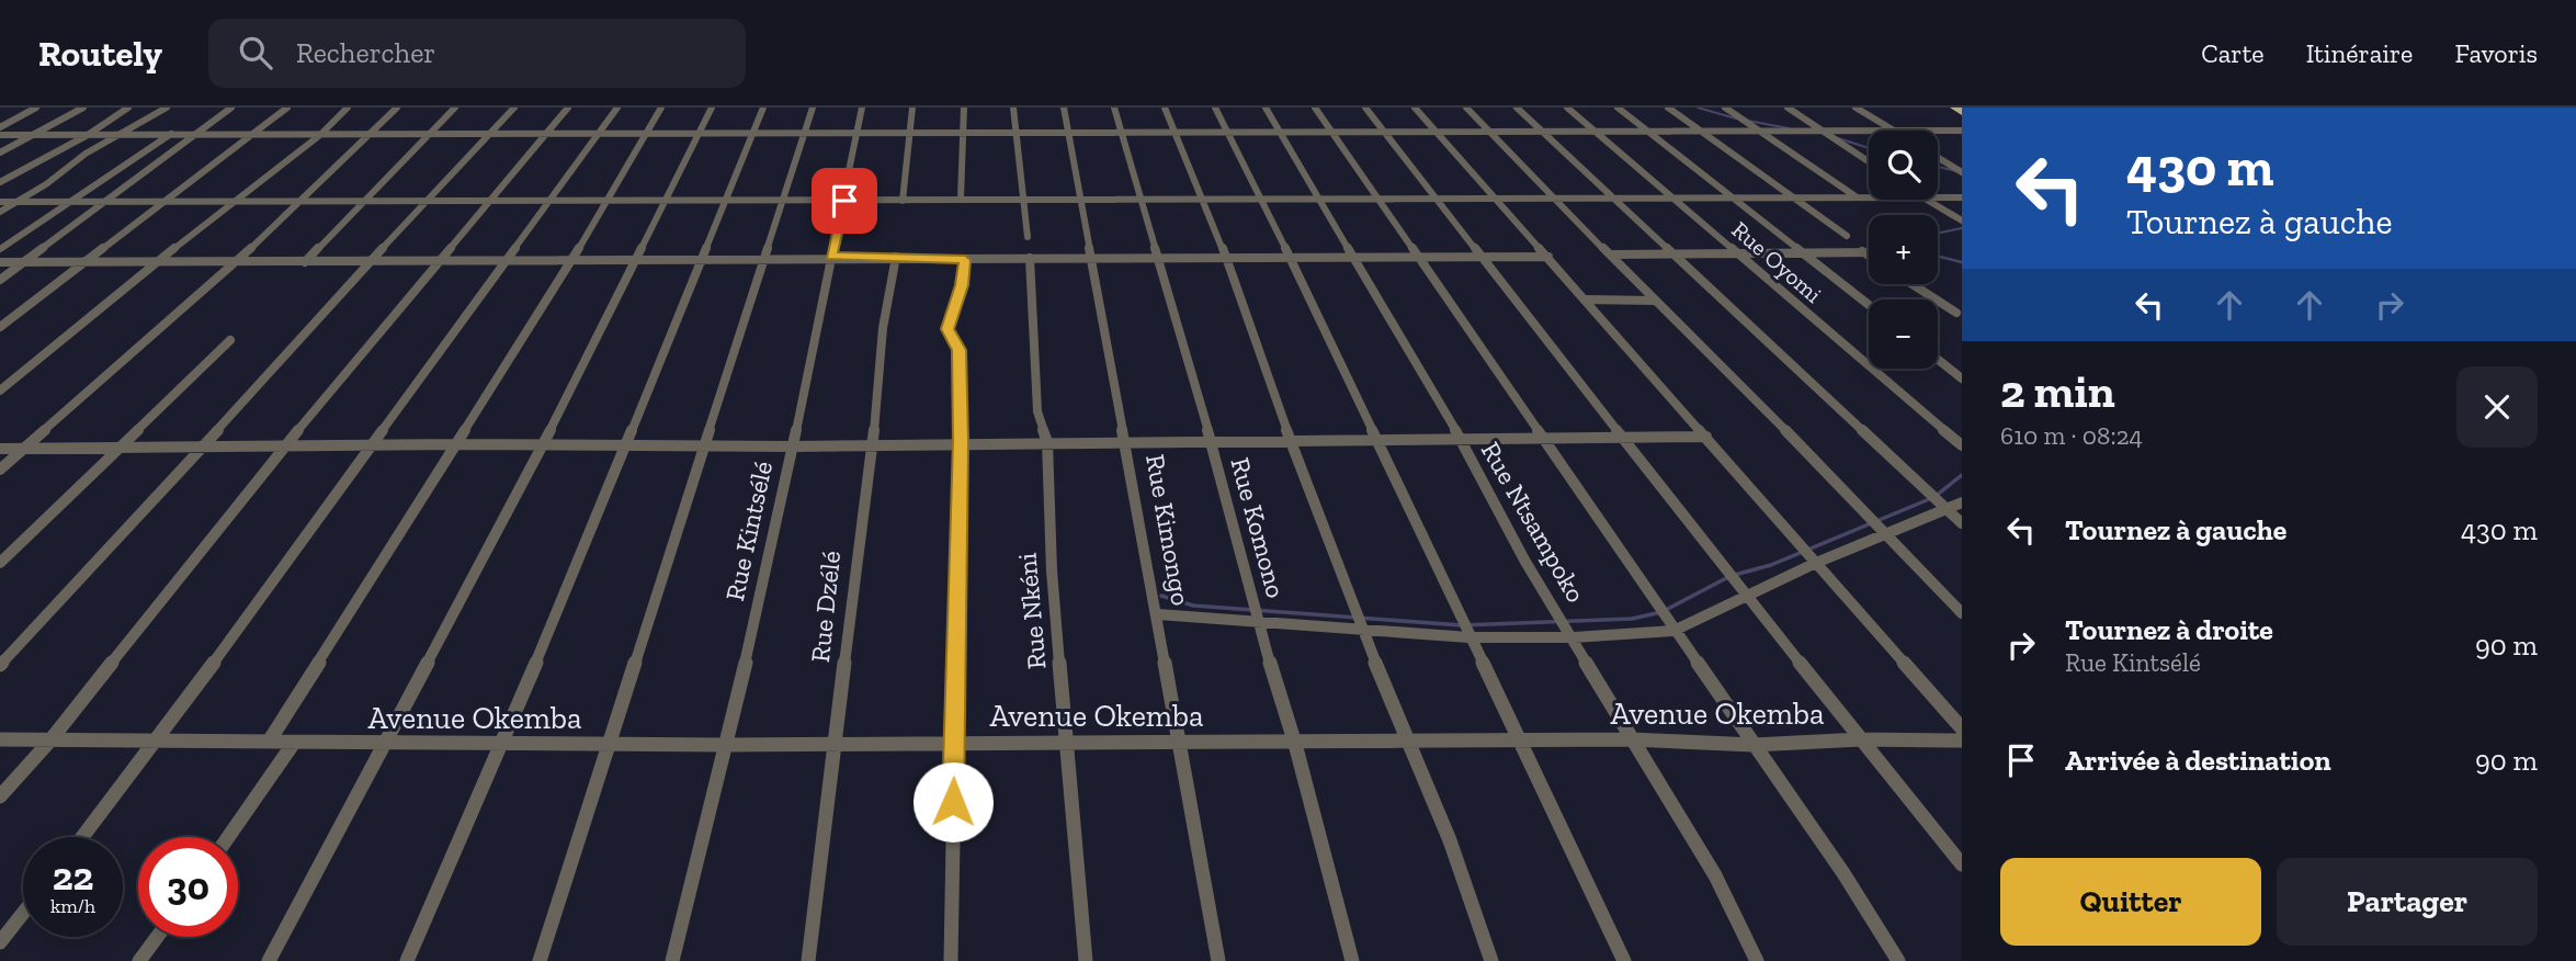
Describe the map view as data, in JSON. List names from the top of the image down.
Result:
{
  "streets": {
    "street": [
      "Rue Oyomi",
      "Rue Ntsampoko",
      "Rue Komono",
      "Rue Kimongo",
      "Rue Kintsélé",
      "Rue Dzélé",
      "Rue Nkéni",
      "Avenue Okemba"
    ]
  },
  "crossings": [
    ["Rue Ntsampoko", "Avenue Okemba"],
    ["Rue Komono", "Avenue Okemba"],
    ["Rue Kimongo", "Avenue Okemba"],
    ["Rue Kintsélé", "Avenue Okemba"],
    ["Rue Dzélé", "Avenue Okemba"],
    ["Rue Nkéni", "Avenue Okemba"]
  ],
  "page": {
    "header": "Routely",
    "search": "Rechercher",
    "nav": ["Carte", "Itinéraire", "Favoris"],
    "turn": ["430 m", "Tournez à gauche"],
    "map_buttons": ["+", "−"],
    "heading": ["2 min", "610 m · 08:24"],
    "list": [
      {
        "name": "Tournez à gauche",
        "value": "430 m"
      },
      {
        "name": "Tournez à droite",
        "note": "Rue Kintsélé",
        "value": "90 m"
      },
      {
        "name": "Arrivée à destination",
        "value": "90 m"
      }
    ],
    "speed": "22 km/h",
    "limit": "30",
    "buttons": ["Quitter", "Partager"]
  }
}
